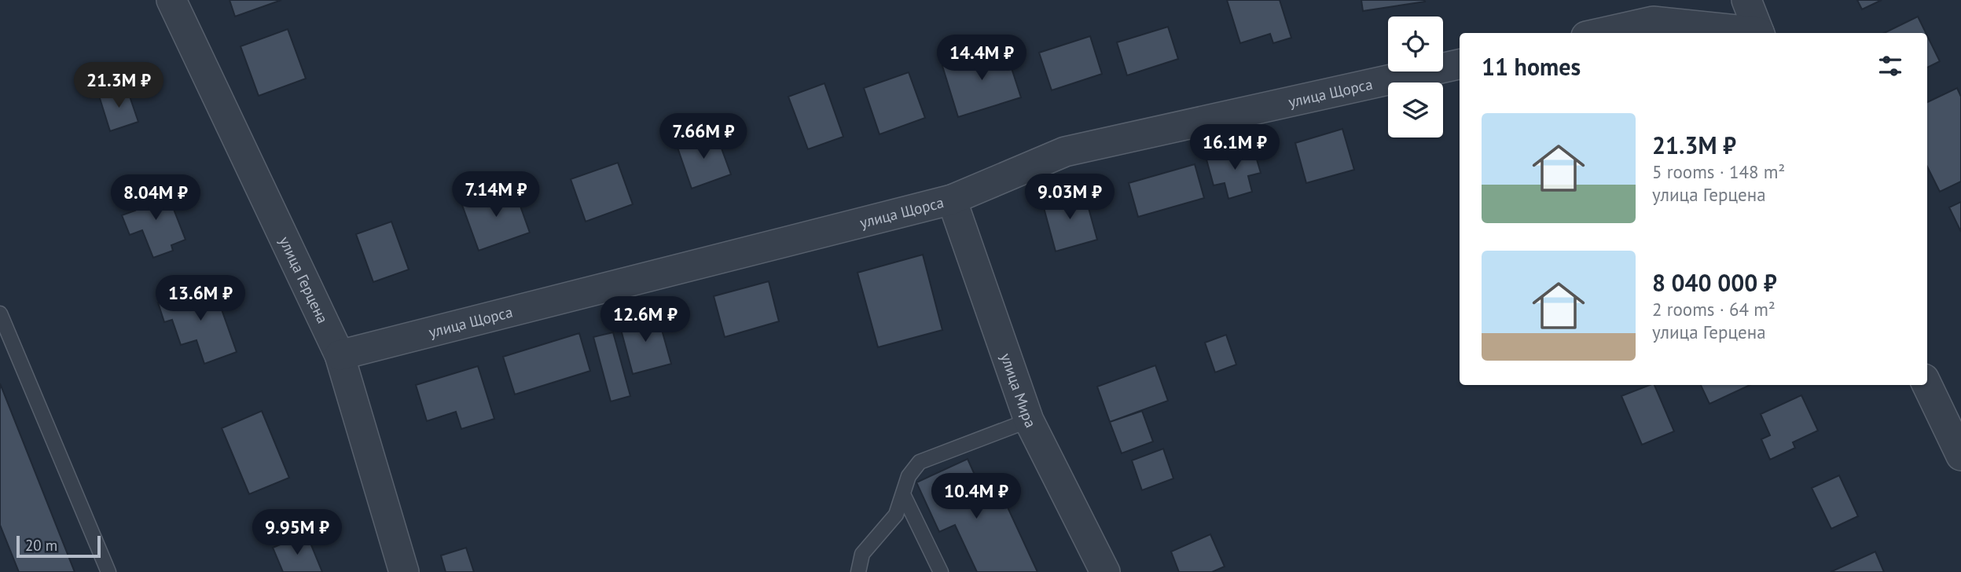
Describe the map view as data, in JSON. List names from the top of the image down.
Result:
{
  "streets": {
    "street": ["улица Щорса", "улица Герцена", "улица Мира"]
  },
  "crossings": [
    ["улица Щорса", "улица Герцена"],
    ["улица Щорса", "улица Мира"]
  ],
  "scale_bar": "20 m",
  "page": {
    "heading": "11 homes",
    "price": [
      "14.4M ₽",
      "21.3M ₽",
      "7.66M ₽",
      "16.1M ₽",
      "7.14M ₽",
      "9.03M ₽",
      "8.04M ₽",
      "13.6M ₽",
      "12.6M ₽",
      "10.4M ₽",
      "9.95M ₽"
    ],
    "list": [
      {
        "name": "21.3M ₽",
        "note": "5 rooms · 148 m² · улица Герцена"
      },
      {
        "name": "8 040 000 ₽",
        "note": "2 rooms · 64 m² · улица Герцена"
      }
    ],
    "scale": "20 m"
  }
}
